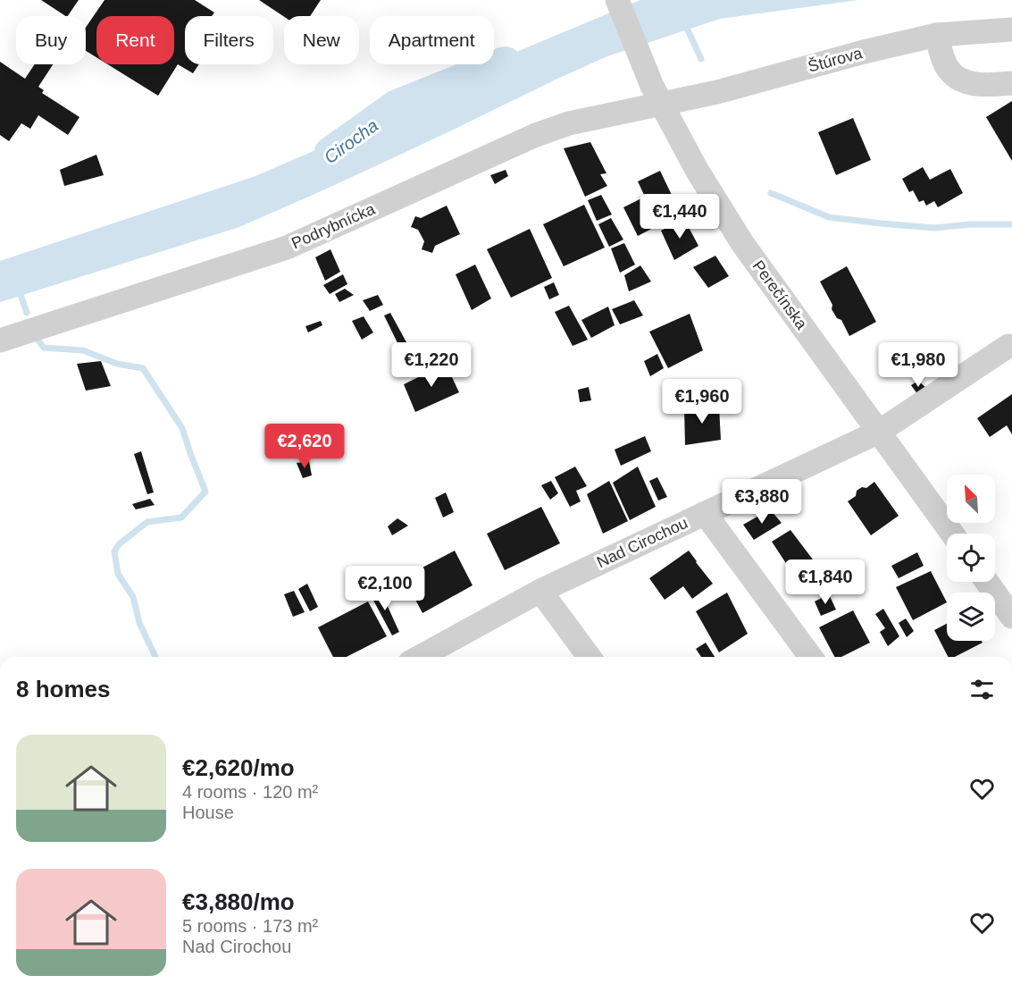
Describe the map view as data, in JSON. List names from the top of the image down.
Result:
{
  "streets": {
    "street": [
      "Štúrova",
      "Podrybnícka",
      "Perečínska",
      "Nad Cirochou"
    ]
  },
  "crossings": [
    ["Štúrova", "Podrybnícka"],
    ["Štúrova", "Perečínska"],
    ["Podrybnícka", "Perečínska"],
    ["Perečínska", "Nad Cirochou"]
  ],
  "water": ["Cirocha"],
  "north": "top left",
  "page": {
    "chip": [
      "Buy",
      "Rent",
      "Filters",
      "New",
      "Apartment"
    ],
    "price": [
      "€1,440",
      "€1,220",
      "€1,980",
      "€1,960",
      "€2,620",
      "€3,880",
      "€1,840",
      "€2,100"
    ],
    "heading": "8 homes",
    "list": [
      {
        "name": "€2,620/mo",
        "note": "4 rooms · 120 m² · House"
      },
      {
        "name": "€3,880/mo",
        "note": "5 rooms · 173 m² · Nad Cirochou"
      }
    ]
  }
}
